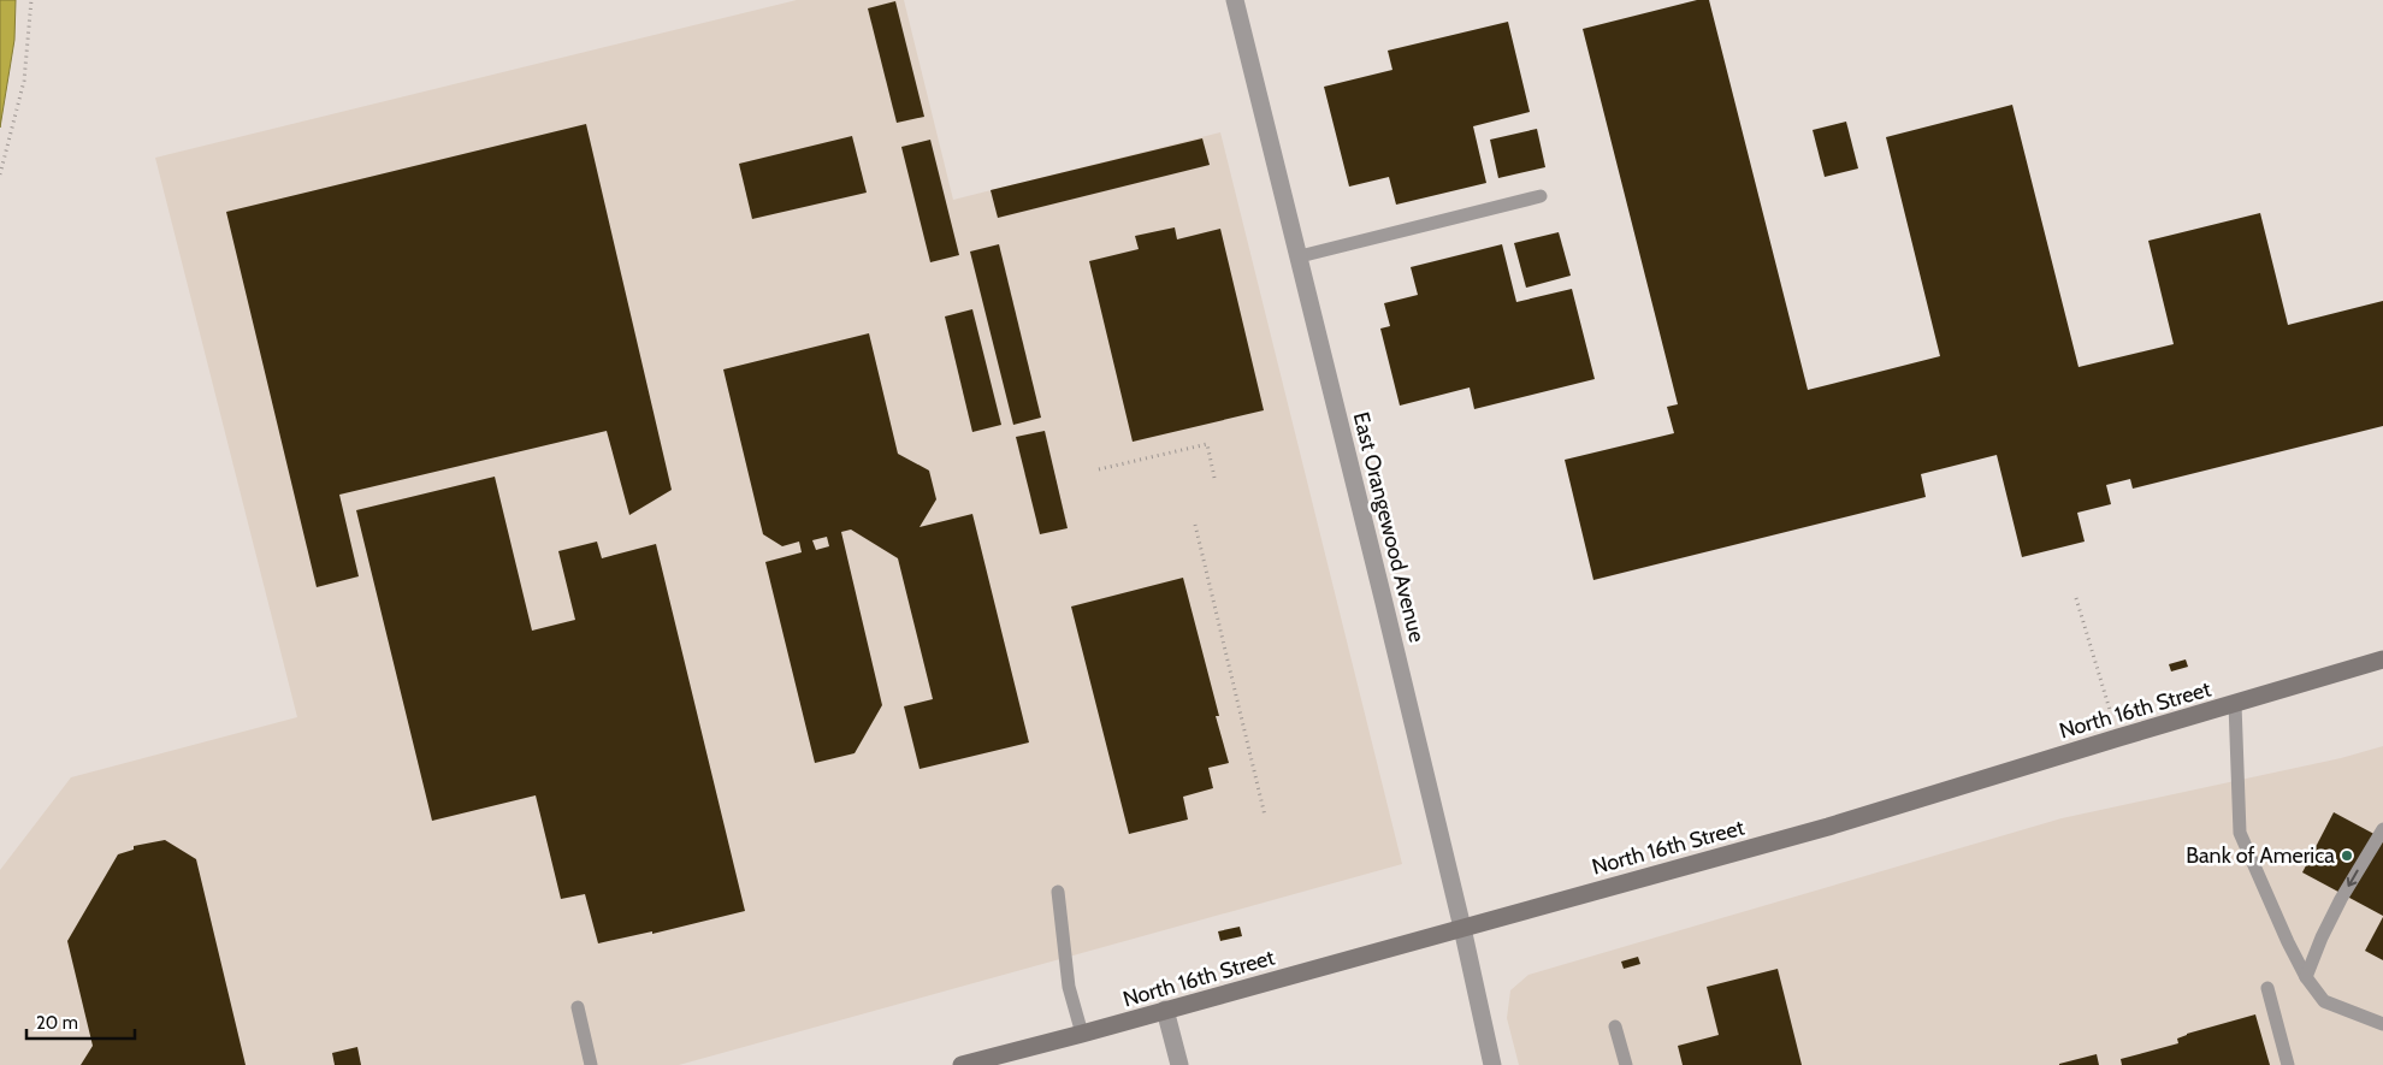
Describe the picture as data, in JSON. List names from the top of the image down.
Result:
{
  "streets": {
    "main road": ["North 16th Street"],
    "street": ["East Orangewood Avenue"]
  },
  "crossings": [
    ["East Orangewood Avenue", "North 16th Street"]
  ],
  "places": ["Bank of America"],
  "scale_bar": "20 m"
}
